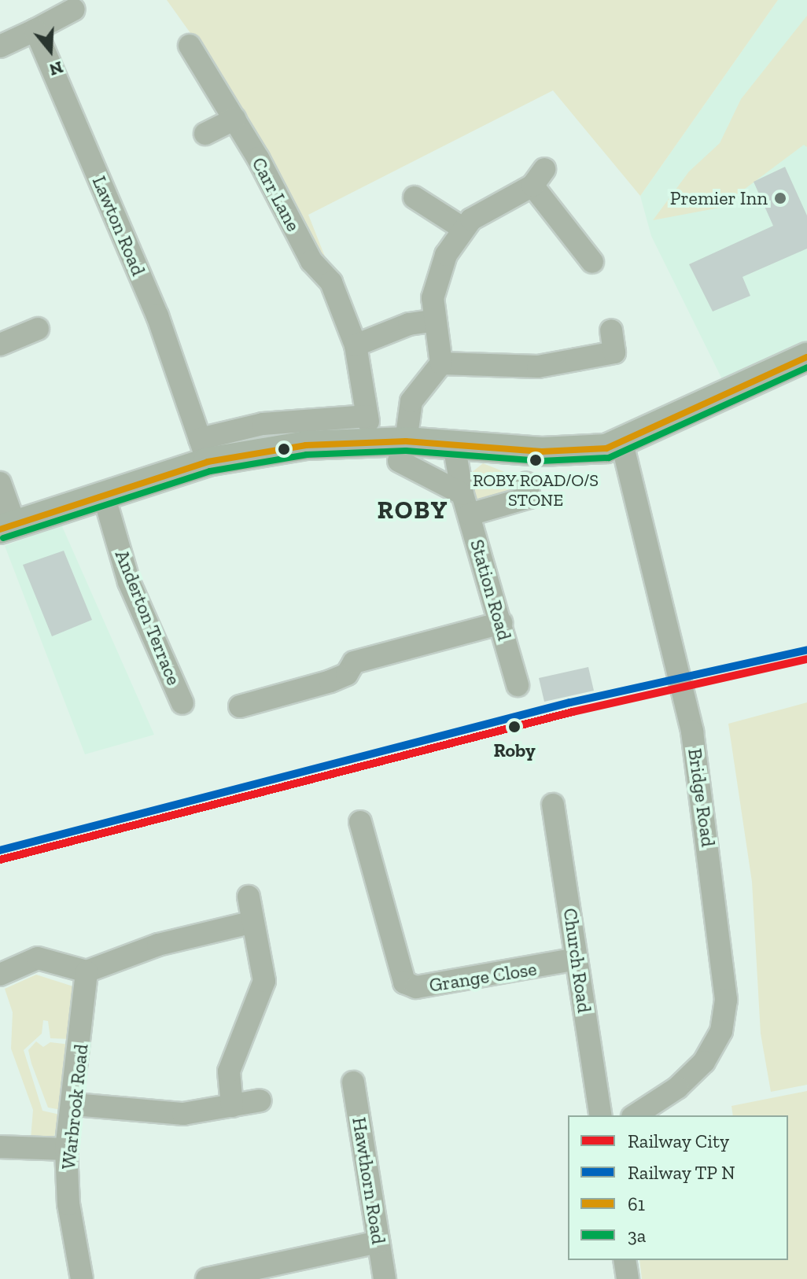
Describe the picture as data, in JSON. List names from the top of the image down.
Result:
{
  "streets": {
    "street": [
      "Carr Lane",
      "Lawton Road",
      "Station Road",
      "Anderton Terrace",
      "Bridge Road",
      "Church Road",
      "Grange Close",
      "Warbrook Road",
      "Hawthorn Road"
    ]
  },
  "crossings": [
    ["Carr Lane", "Lawton Road"],
    ["Church Road", "Grange Close"]
  ],
  "districts": ["ROBY"],
  "places": ["Premier Inn", "ROBY ROAD/O/S STONE", "Roby"],
  "lines": ["transit line 61", "transit line 3a", "rail line City"],
  "legend": [
    "Railway City",
    "Railway TP N",
    "61",
    "3a"
  ],
  "north": "bottom"
}
